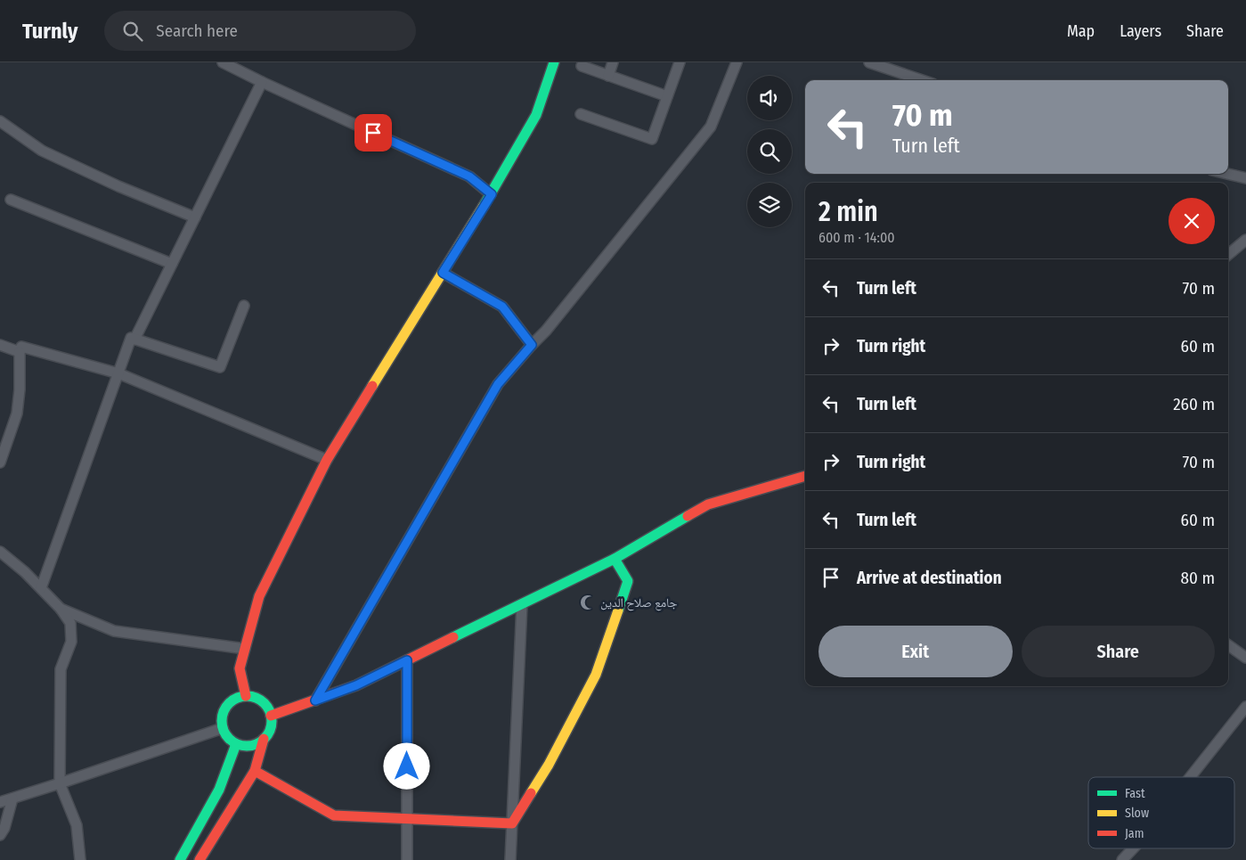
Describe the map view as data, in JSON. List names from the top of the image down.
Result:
{
  "places": {
    "mosque": ["جامع صلاح الدين"]
  },
  "legend": ["Fast", "Slow", "Jam"],
  "page": {
    "header": "Turnly",
    "search": "Search here",
    "nav": ["Map", "Layers", "Share"],
    "turn": ["70 m", "Turn left"],
    "heading": ["2 min", "600 m · 14:00"],
    "list": [
      {
        "name": "Turn left",
        "value": "70 m"
      },
      {
        "name": "Turn right",
        "value": "60 m"
      },
      {
        "name": "Turn left",
        "value": "260 m"
      },
      {
        "name": "Turn right",
        "value": "70 m"
      },
      {
        "name": "Turn left",
        "value": "60 m"
      },
      {
        "name": "Arrive at destination",
        "value": "80 m"
      }
    ],
    "buttons": ["Exit", "Share"]
  }
}
